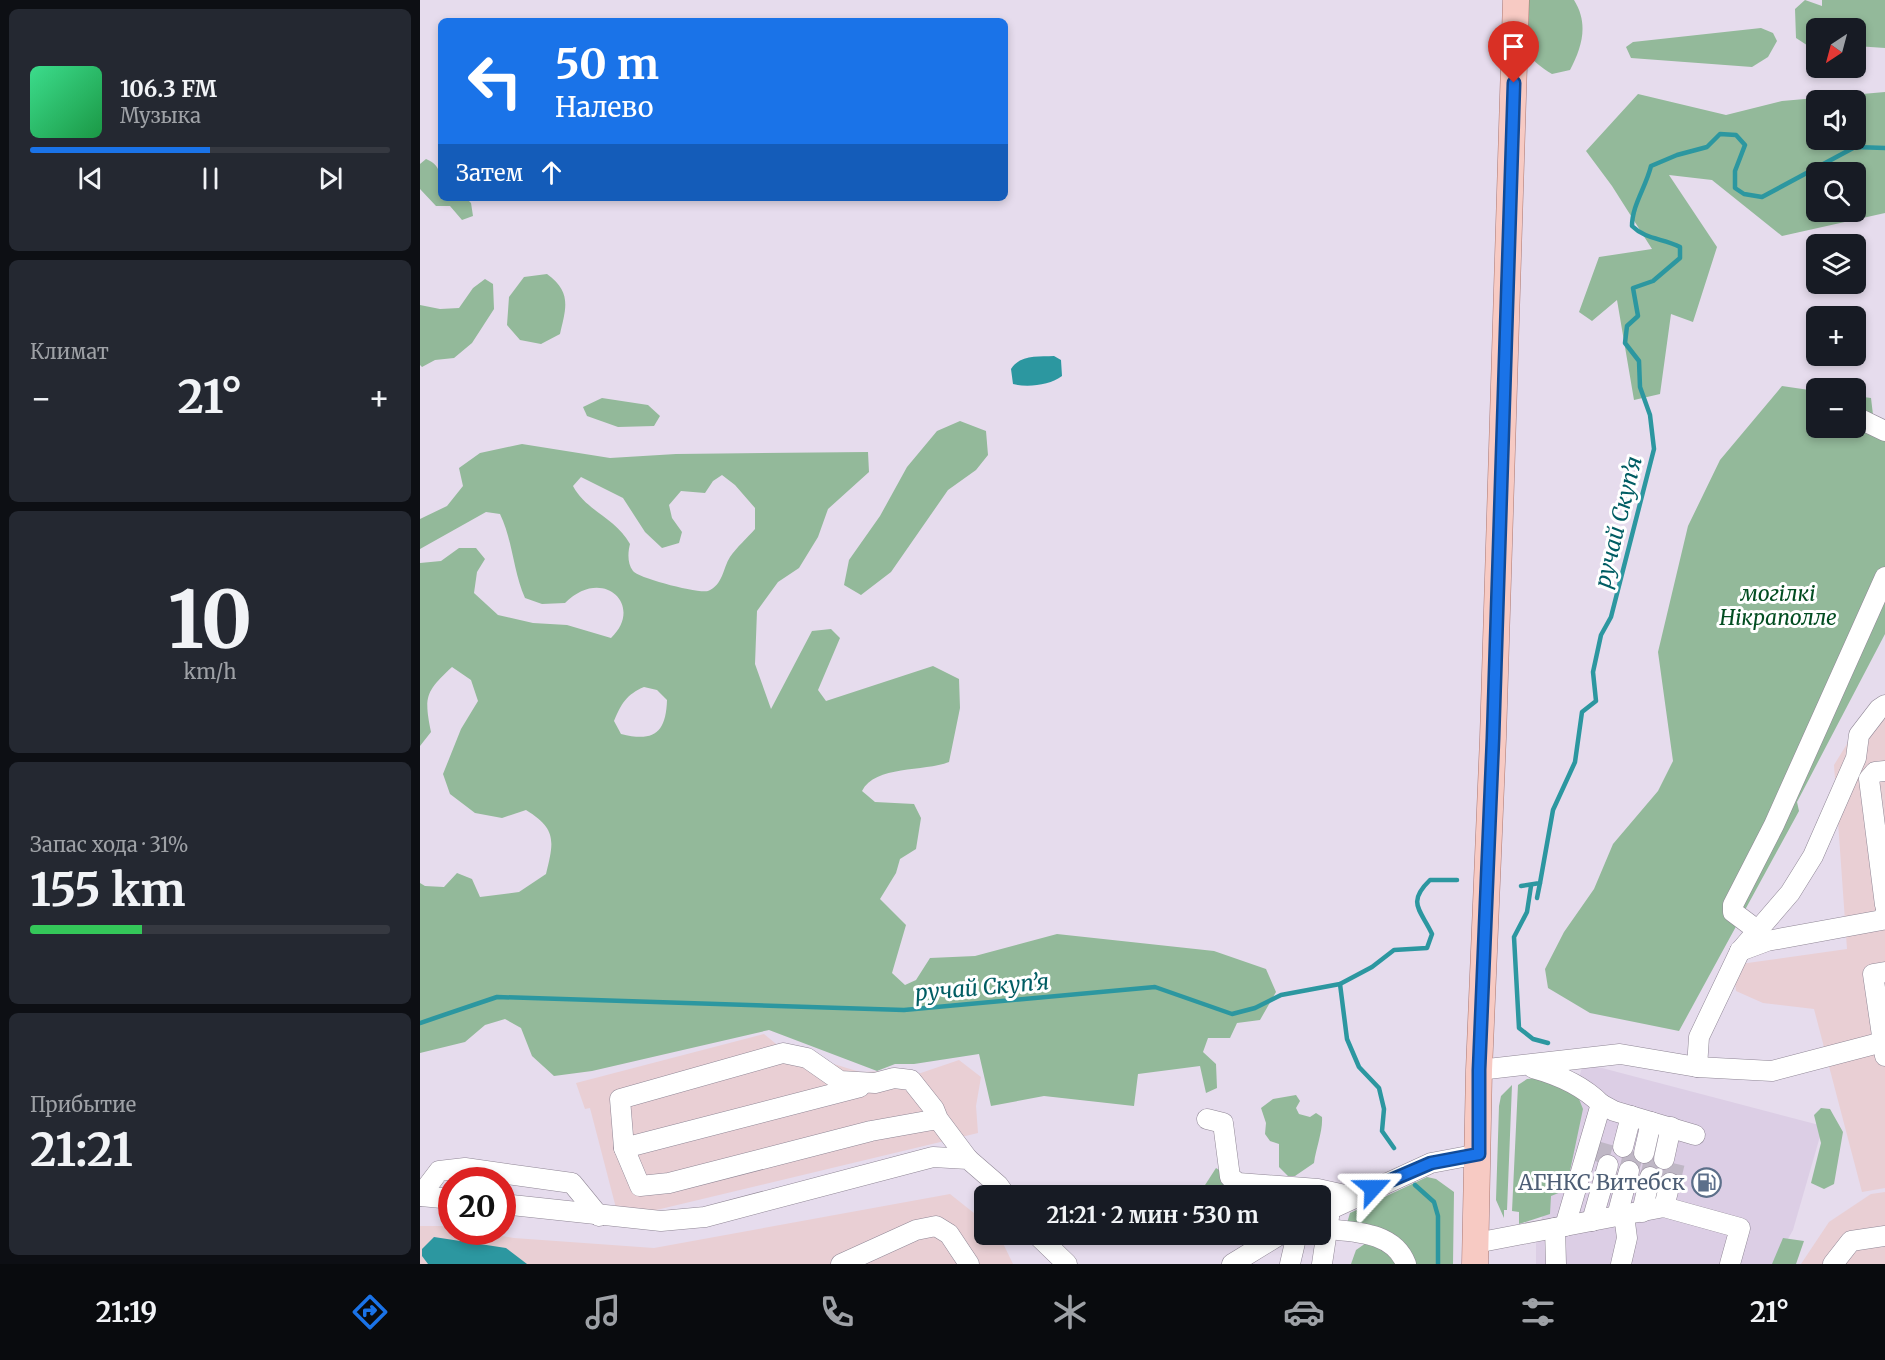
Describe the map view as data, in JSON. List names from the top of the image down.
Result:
{
  "water": ["ручай Скупʼя"],
  "parks": ["могілкі Нікраполле"],
  "places": {
    "fuel station": ["АГНКС Витебск"]
  },
  "north": "bottom left",
  "page": {
    "map_buttons": ["+", "−"],
    "turn": ["50 m", "Налево"],
    "song": ["106.3 FM", "Музыка"],
    "then": "Затем",
    "tile": [
      "Климат",
      ["10", "km/h"],
      ["Запас хода · 31%", "155 km"],
      ["Прибытие", "21:21"]
    ],
    "heat": ["−", "21°", "+"],
    "limit": "20",
    "trip": "21:21 · 2 мин · 530 m",
    "tabs": ["21:19", "21°"]
  }
}
